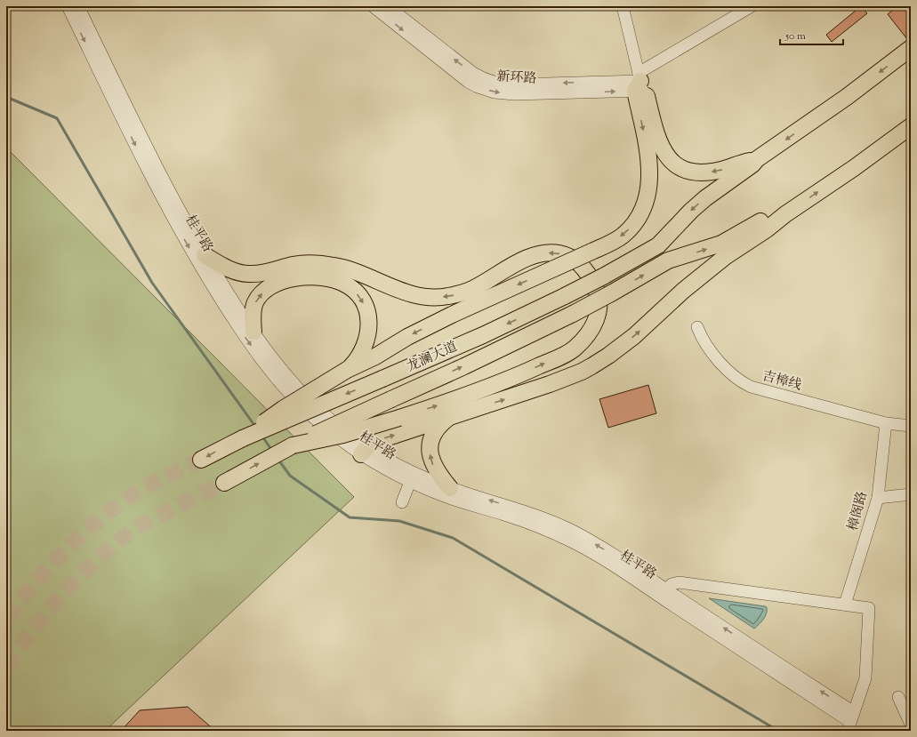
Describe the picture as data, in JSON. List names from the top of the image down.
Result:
{
  "streets": {
    "highway": ["龙澜大道"],
    "street": [
      "新环路",
      "桂平路",
      "吉樟线",
      "樟阁路"
    ]
  },
  "crossings": [
    ["吉樟线", "樟阁路"]
  ],
  "scale_bar": "50 m"
}
